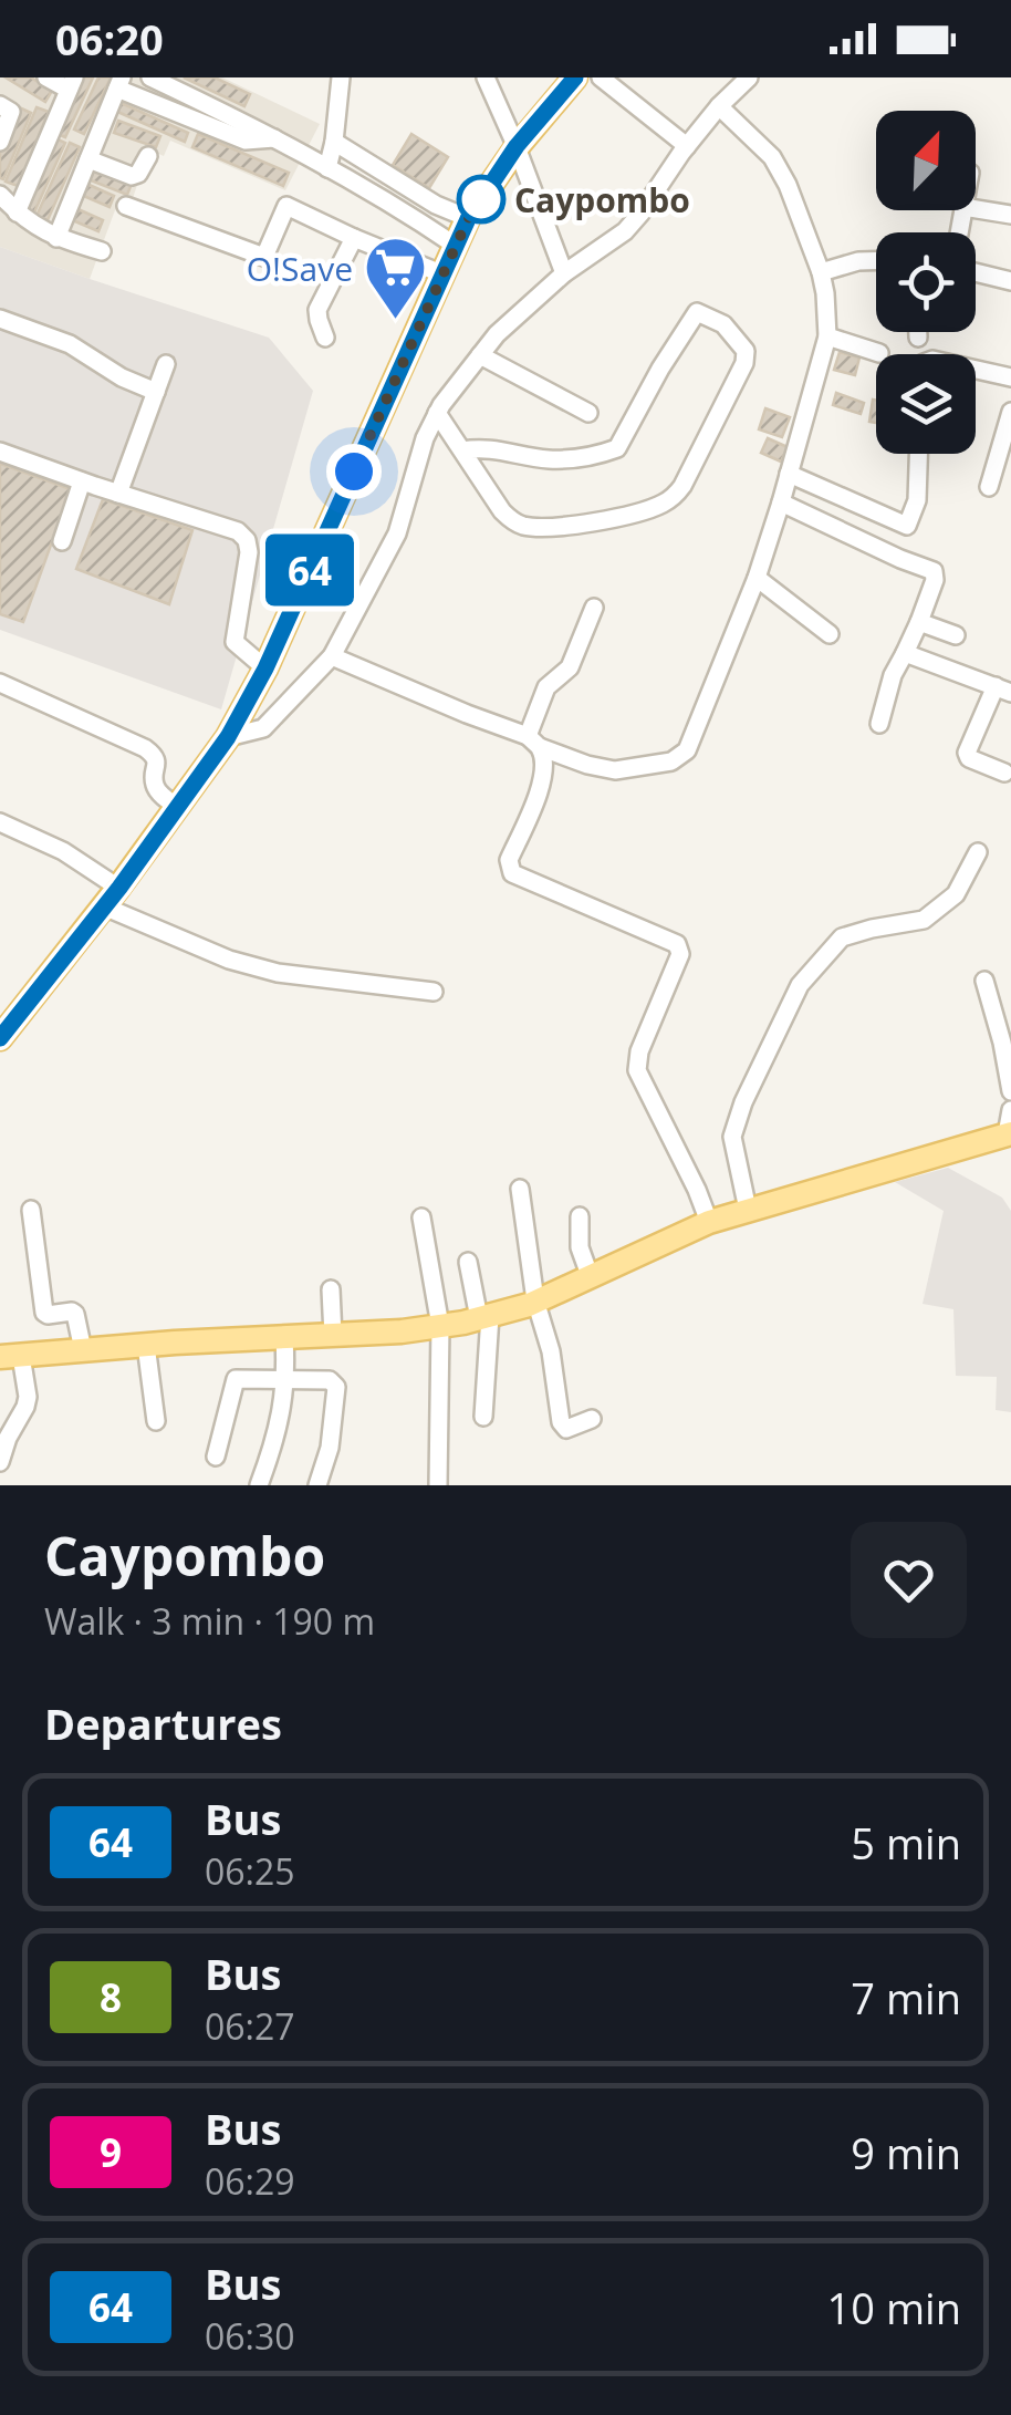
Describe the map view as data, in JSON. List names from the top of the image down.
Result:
{
  "places": {
    "other": ["Caypombo"],
    "supermarket": ["O!Save"]
  },
  "lines": ["bus line 64"],
  "north": "top right",
  "page": {
    "status": "06:20",
    "on_map": "64",
    "heading": [
      ["Caypombo", "Walk · 3 min · 190 m"],
      "Departures"
    ],
    "list": [
      {
        "mark": "64",
        "name": "Bus",
        "note": "06:25",
        "value": "5 min"
      },
      {
        "mark": "8",
        "name": "Bus",
        "note": "06:27",
        "value": "7 min"
      },
      {
        "mark": "9",
        "name": "Bus",
        "note": "06:29",
        "value": "9 min"
      },
      {
        "mark": "64",
        "name": "Bus",
        "note": "06:30",
        "value": "10 min"
      }
    ]
  }
}
